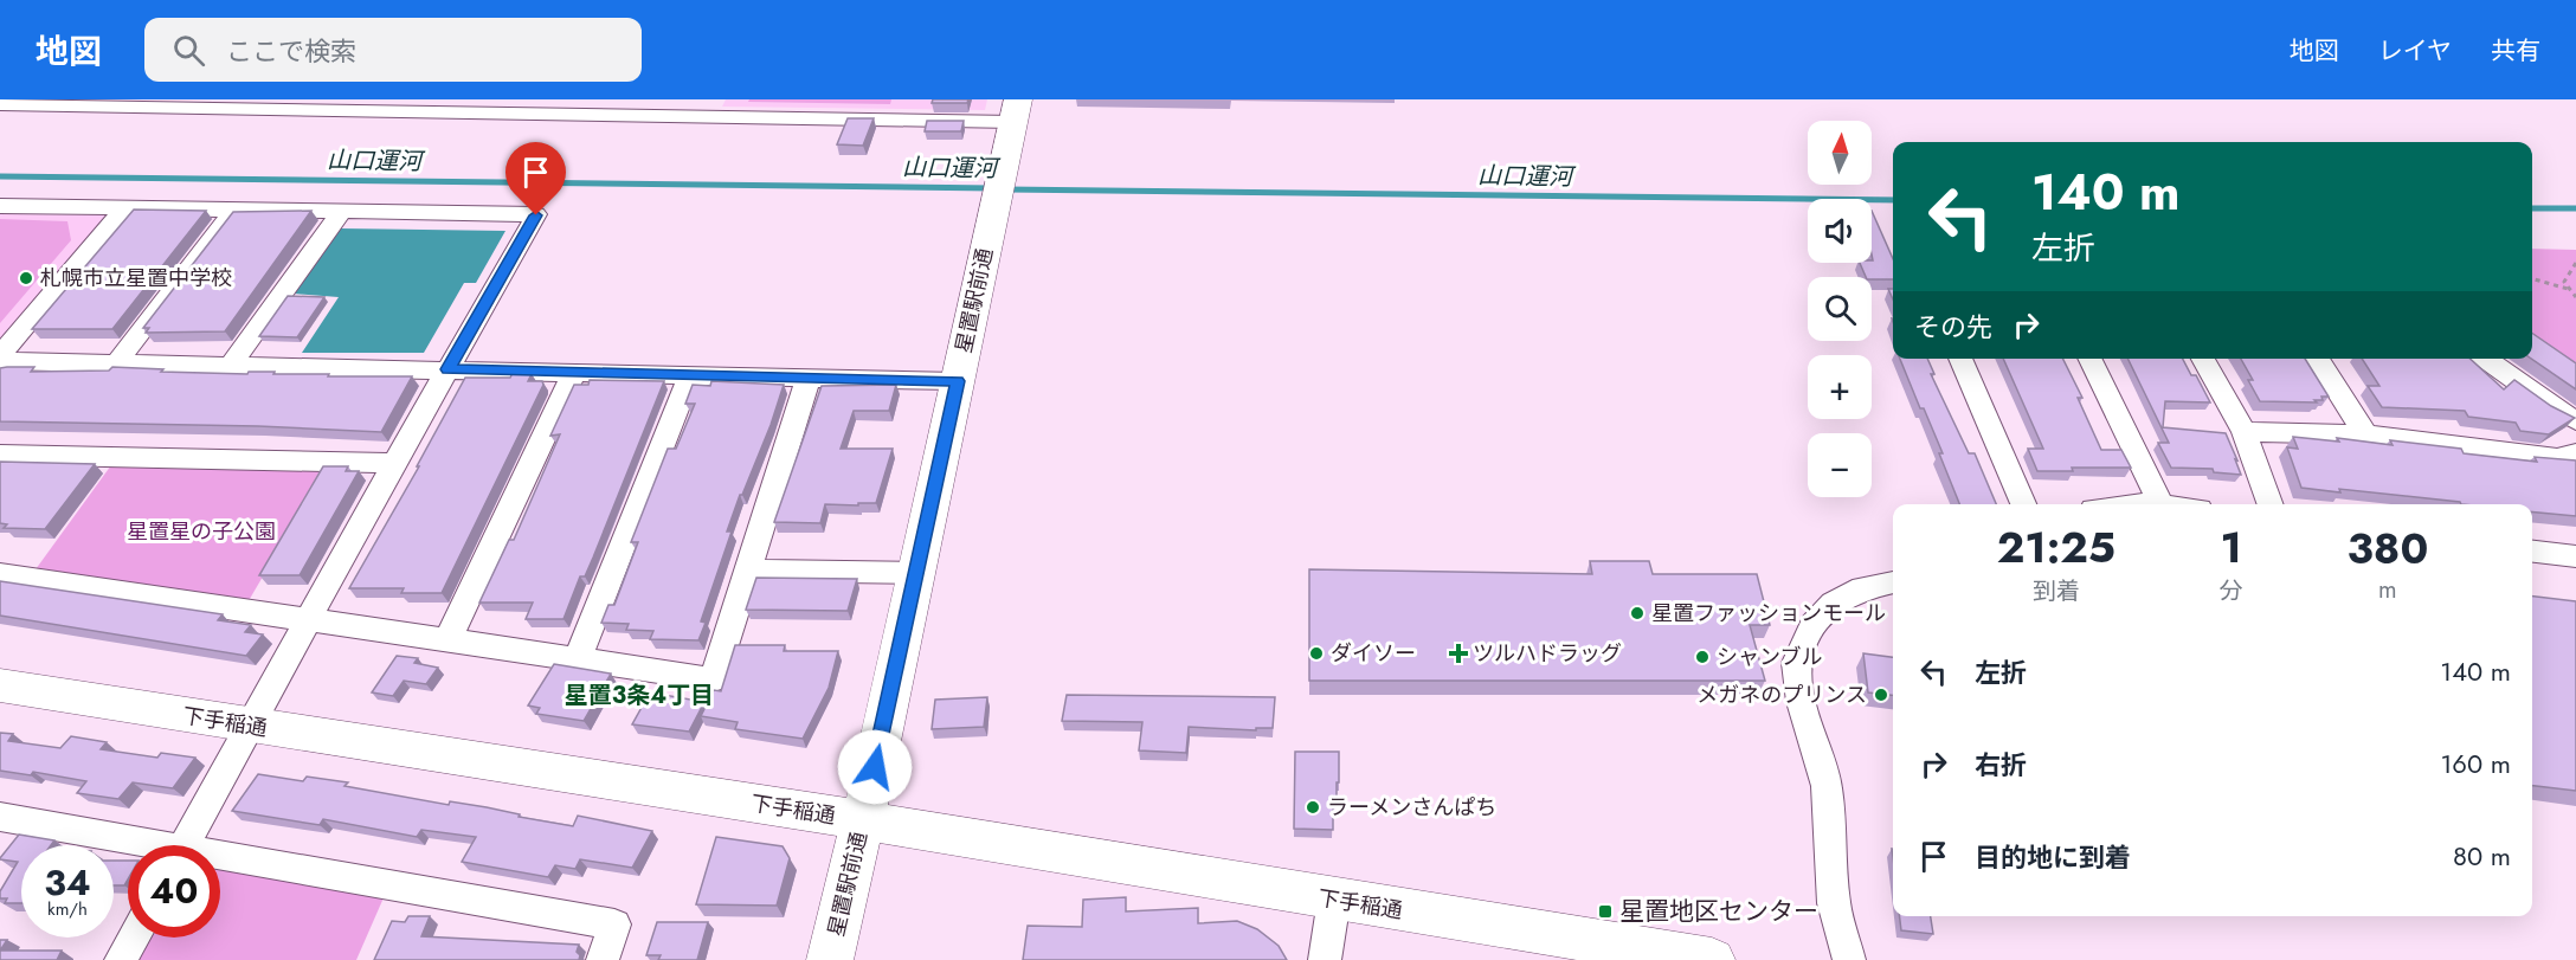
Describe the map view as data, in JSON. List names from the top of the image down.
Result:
{
  "streets": {
    "street": ["星置駅前通", "下手稲通"]
  },
  "crossings": [
    ["星置駅前通", "下手稲通"]
  ],
  "districts": ["星置3条4丁目"],
  "water": ["山口運河"],
  "parks": ["星置星の子公園"],
  "places": {
    "other": [
      "札幌市立星置中学校",
      "星置ファッションモール",
      "ダイソー",
      "シャンブル",
      "メガネのプリンス",
      "ラーメンさんぱち"
    ],
    "health": ["ツルハドラッグ"],
    "transit": ["星置地区センター"]
  },
  "north": "top",
  "page": {
    "header": "地図",
    "search": "ここで検索",
    "nav": ["地図", "レイヤ", "共有"],
    "map_buttons": ["+", "−"],
    "turn": ["140 m", "左折"],
    "then": "その先",
    "eta": [
      "21:25",
      "到着",
      "1",
      "分",
      "380",
      "m"
    ],
    "list": [
      {
        "name": "左折",
        "value": "140 m"
      },
      {
        "name": "右折",
        "value": "160 m"
      },
      {
        "name": "目的地に到着",
        "value": "80 m"
      }
    ],
    "speed": "34 km/h",
    "limit": "40"
  }
}
